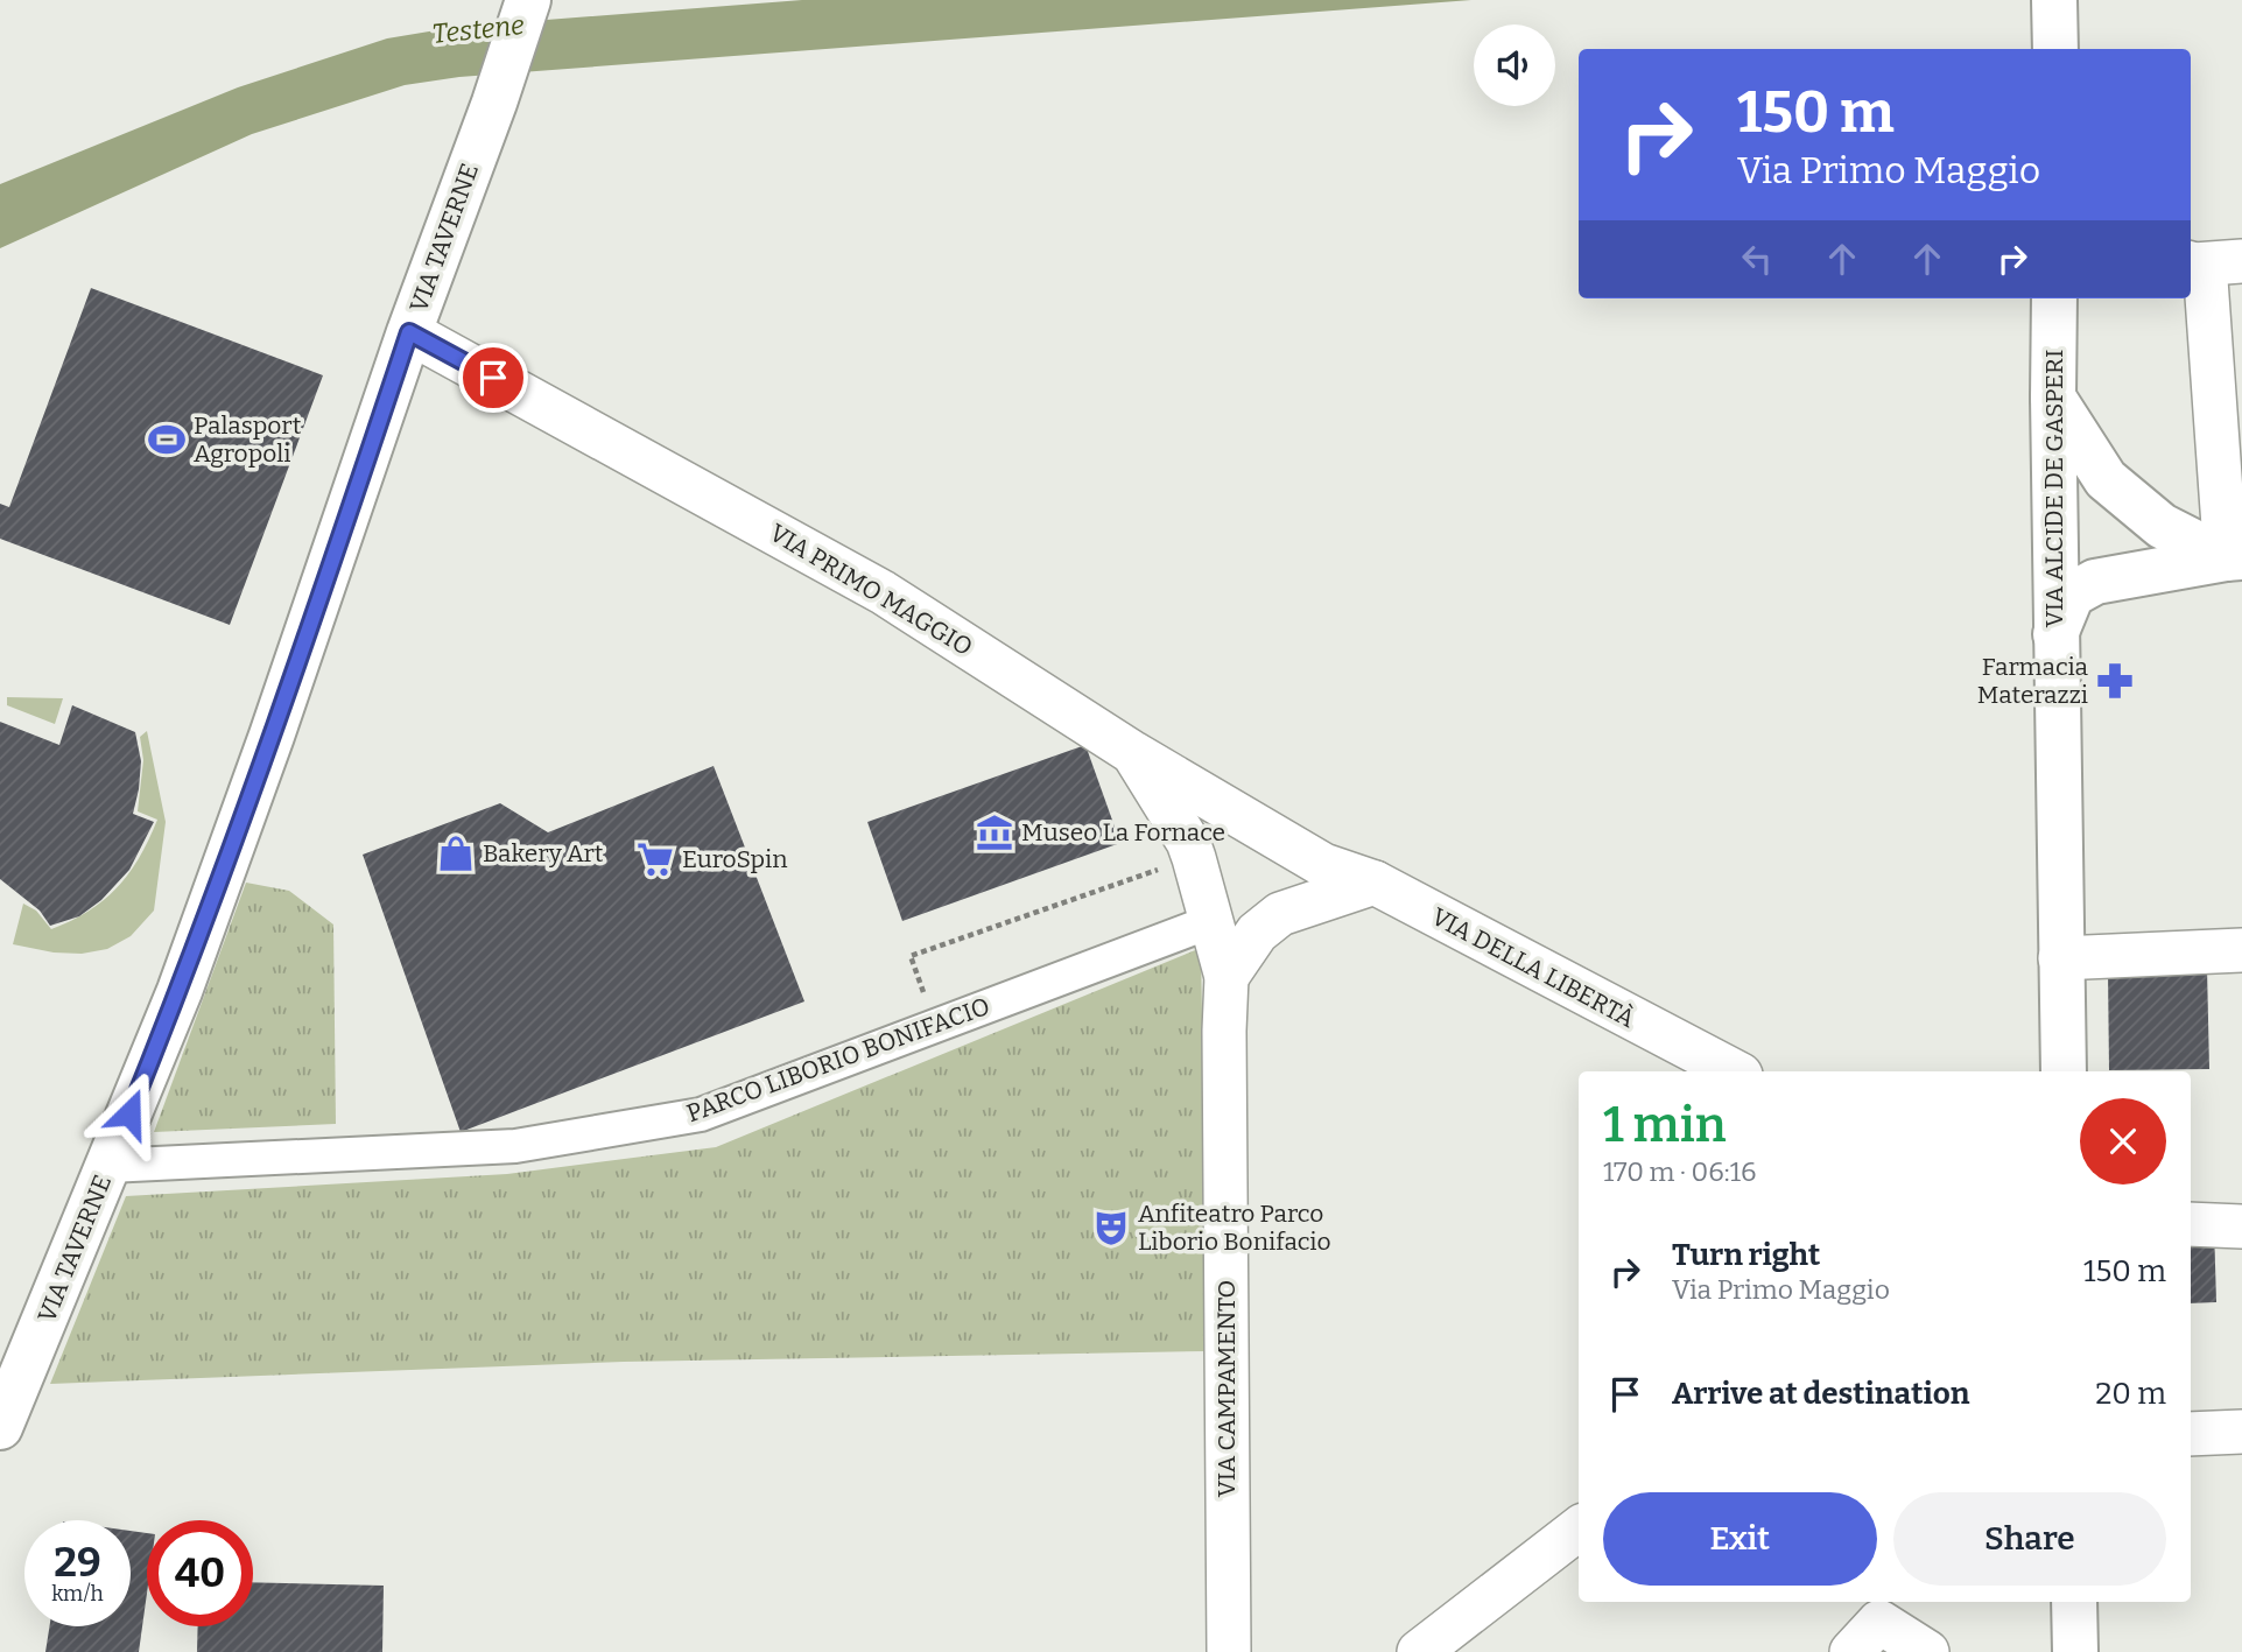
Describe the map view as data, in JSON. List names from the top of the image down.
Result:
{
  "streets": {
    "street": [
      "VIA TAVERNE",
      "VIA ALCIDE DE GASPERI",
      "VIA PRIMO MAGGIO",
      "VIA DELLA LIBERTÀ",
      "PARCO LIBORIO BONIFACIO",
      "VIA CAMPAMENTO"
    ]
  },
  "crossings": [
    ["VIA TAVERNE", "VIA PRIMO MAGGIO"],
    ["VIA TAVERNE", "PARCO LIBORIO BONIFACIO"],
    ["VIA PRIMO MAGGIO", "VIA DELLA LIBERTÀ"],
    ["VIA PRIMO MAGGIO", "VIA CAMPAMENTO"],
    ["PARCO LIBORIO BONIFACIO", "VIA CAMPAMENTO"]
  ],
  "water": ["Testene"],
  "places": {
    "sports": ["Palasport Agropoli"],
    "pharmacy": ["Farmacia Materazzi"],
    "museum": ["Museo La Fornace"],
    "shop": ["Bakery Art"],
    "supermarket": ["EuroSpin"],
    "theatre": ["Anfiteatro Parco Liborio Bonifacio"]
  },
  "page": {
    "turn": ["150 m", "Via Primo Maggio"],
    "heading": ["1 min", "170 m · 06:16"],
    "list": [
      {
        "name": "Turn right",
        "note": "Via Primo Maggio",
        "value": "150 m"
      },
      {
        "name": "Arrive at destination",
        "value": "20 m"
      }
    ],
    "buttons": ["Exit", "Share"],
    "speed": "29 km/h",
    "limit": "40"
  }
}
